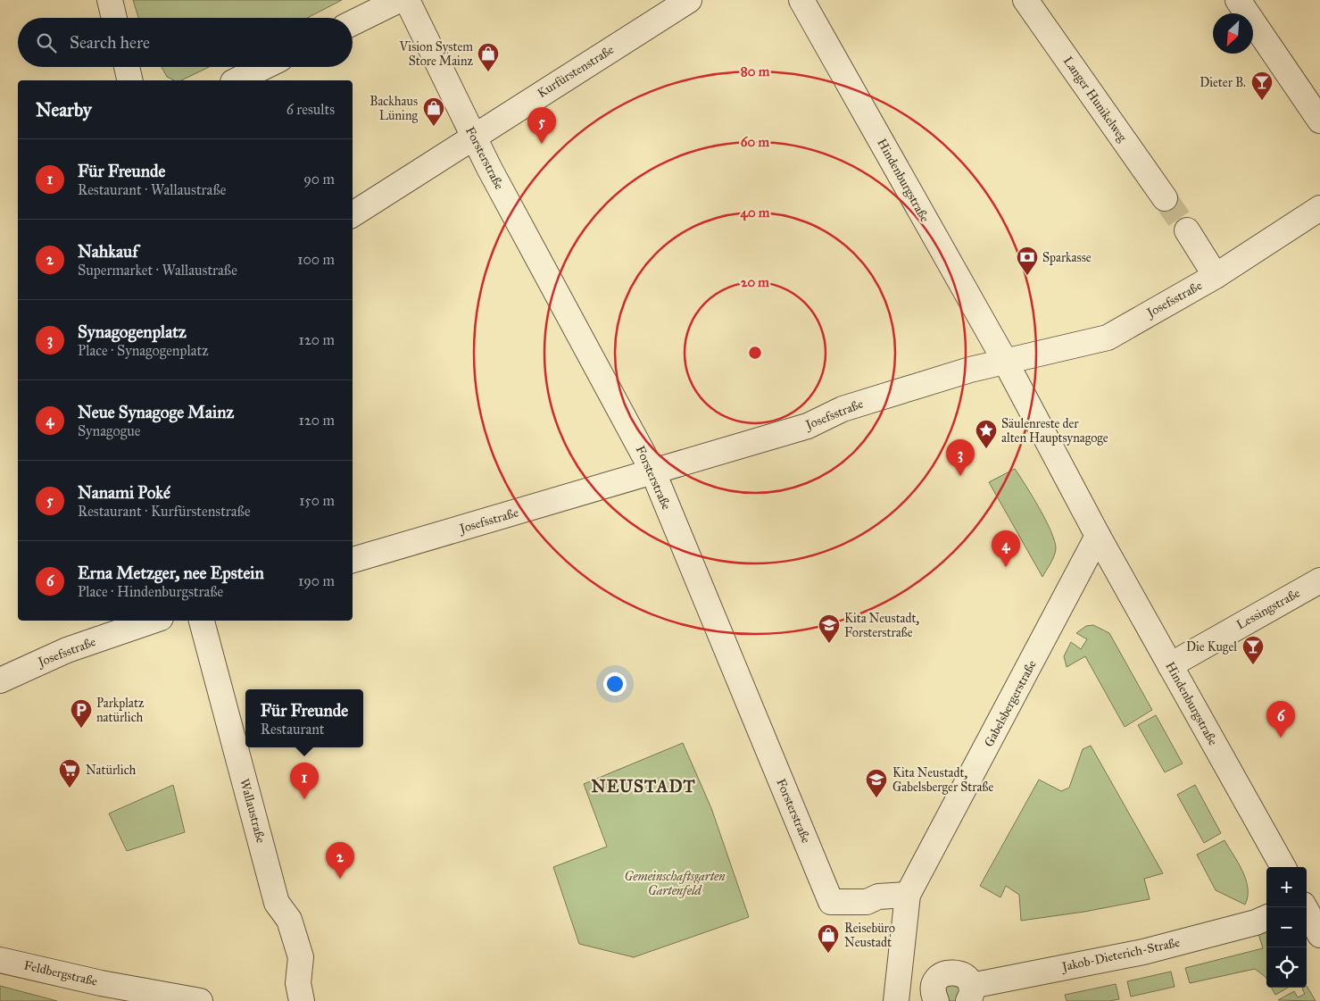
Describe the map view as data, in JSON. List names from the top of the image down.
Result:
{
  "streets": {
    "street": [
      "Kurfürstenstraße",
      "Langer Hunikelweg",
      "Forsterstraße",
      "Hindenburgstraße",
      "Josefsstraße",
      "Lessingstraße",
      "Gabelsbergerstraße",
      "Wallaustraße",
      "Jakob-Dieterich-Straße",
      "Feldbergstraße"
    ]
  },
  "crossings": [
    ["Kurfürstenstraße", "Forsterstraße"],
    ["Forsterstraße", "Josefsstraße"],
    ["Forsterstraße", "Gabelsbergerstraße"],
    ["Hindenburgstraße", "Josefsstraße"],
    ["Hindenburgstraße", "Lessingstraße"],
    ["Hindenburgstraße", "Gabelsbergerstraße"]
  ],
  "districts": ["NEUSTADT"],
  "parks": ["Gemeinschaftsgarten Gartenfeld"],
  "places": {
    "shop": ["Vision System Store Mainz", "Backhaus Lüning", "Reisebüro Neustadt"],
    "bar": ["Dieter B.", "Die Kugel"],
    "bank": ["Sparkasse"],
    "place": ["Säulenreste der alten Hauptsynagoge"],
    "school or university": ["Kita Neustadt, Forsterstraße", "Kita Neustadt, Gabelsberger Straße"],
    "parking": ["Parkplatz natürlich"],
    "supermarket": ["Natürlich"]
  },
  "north": "bottom left",
  "page": {
    "search": "Search here",
    "heading": ["Nearby", "6 results"],
    "pins": [
      "5",
      "3",
      "4",
      "6",
      "1",
      "2"
    ],
    "list": [
      {
        "mark": "1",
        "name": "Für Freunde",
        "note": "Restaurant · Wallaustraße",
        "value": "90 m"
      },
      {
        "mark": "2",
        "name": "Nahkauf",
        "note": "Supermarket · Wallaustraße",
        "value": "100 m"
      },
      {
        "mark": "3",
        "name": "Synagogenplatz",
        "note": "Place · Synagogenplatz",
        "value": "120 m"
      },
      {
        "mark": "4",
        "name": "Neue Synagoge Mainz",
        "note": "Synagogue",
        "value": "120 m"
      },
      {
        "mark": "5",
        "name": "Nanami Poké",
        "note": "Restaurant · Kurfürstenstraße",
        "value": "150 m"
      },
      {
        "mark": "6",
        "name": "Erna Metzger, nee Epstein",
        "note": "Place · Hindenburgstraße",
        "value": "190 m"
      }
    ],
    "popup": ["Für Freunde", "Restaurant"],
    "map_buttons": ["+", "−"]
  },
  "rings": [
    "80 m",
    "60 m",
    "40 m",
    "20 m"
  ]
}
